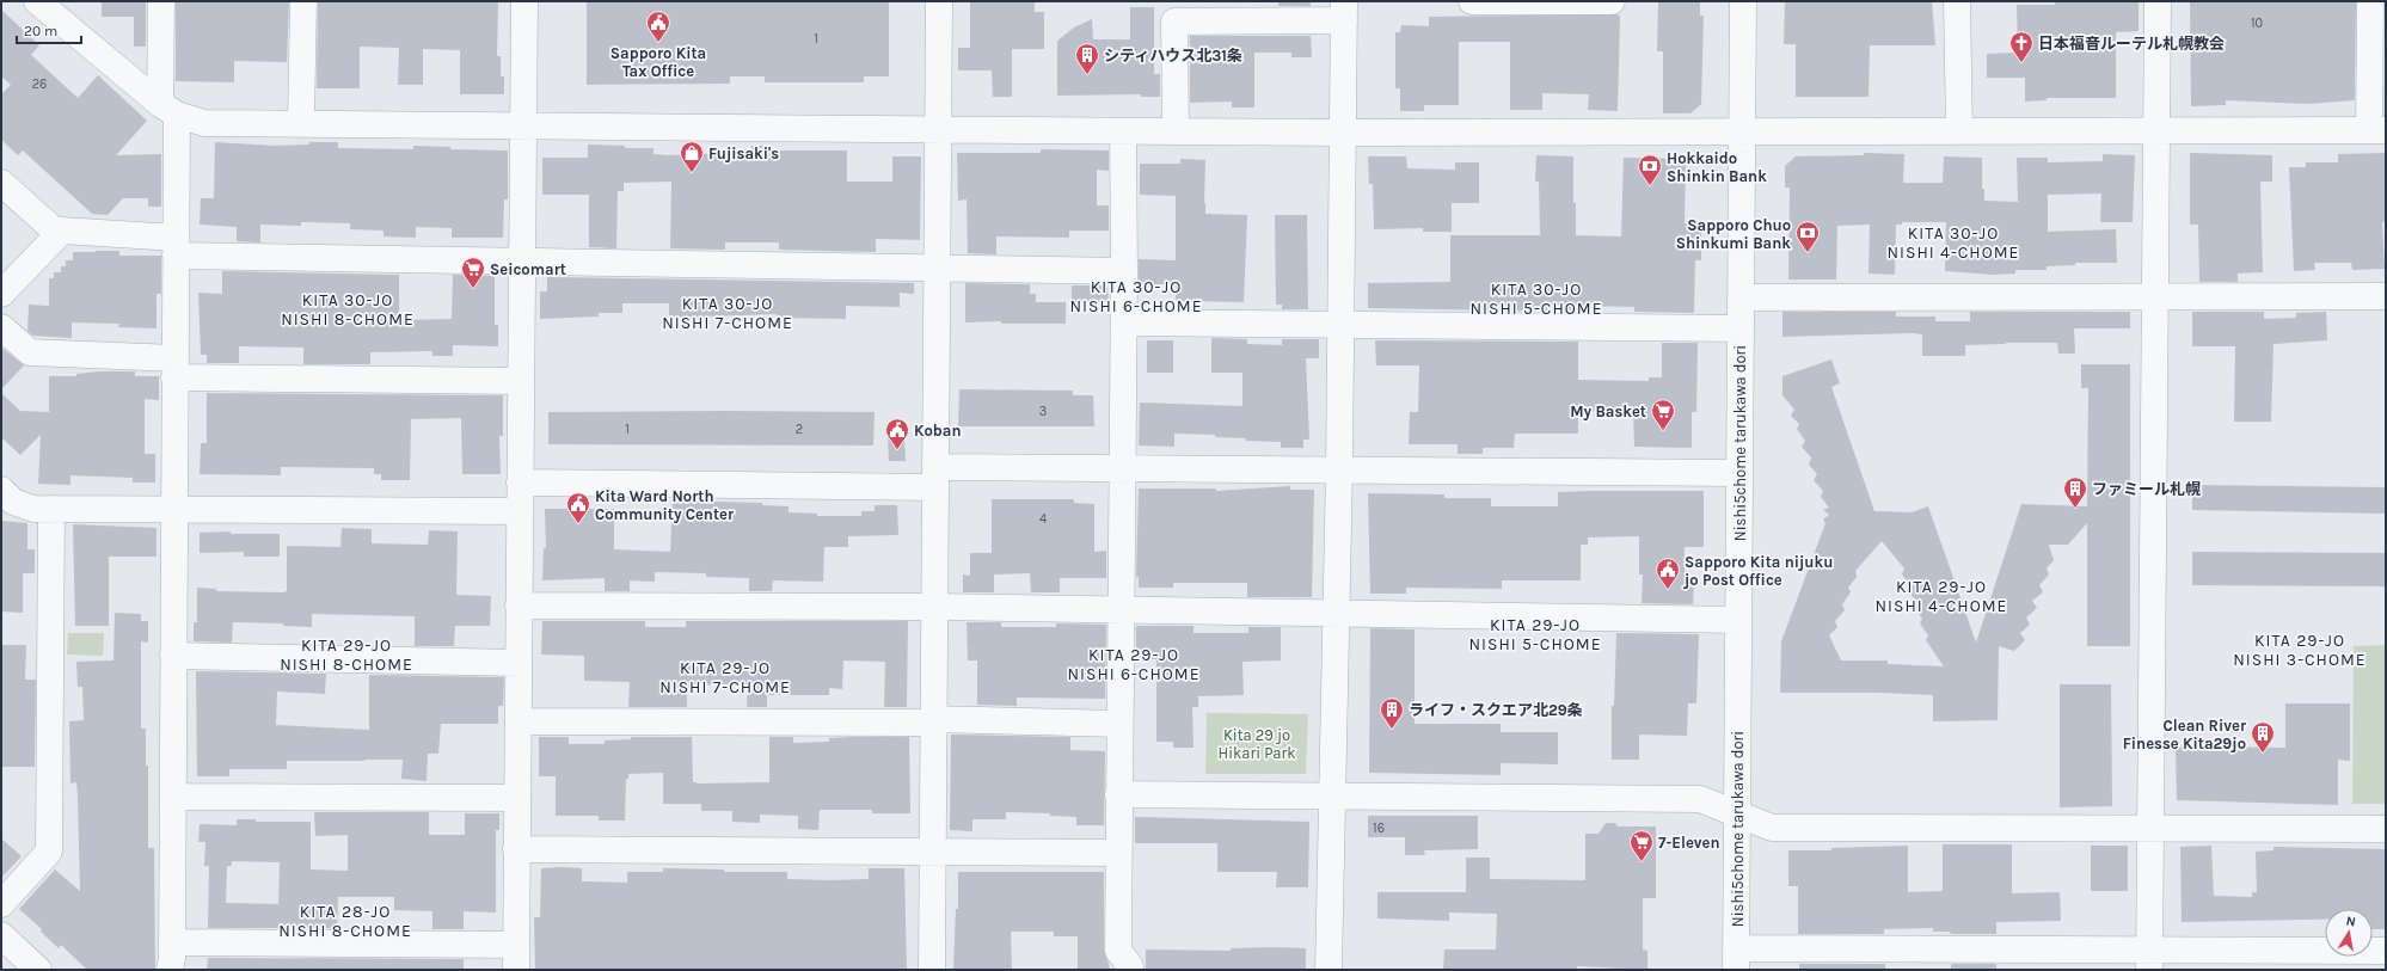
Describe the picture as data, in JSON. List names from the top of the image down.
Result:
{
  "streets": {
    "street": ["Nishi5chome tarukawa dori"]
  },
  "districts": [
    "KITA 30-JO NISHI 4-CHOME",
    "KITA 30-JO NISHI 6-CHOME",
    "KITA 30-JO NISHI 5-CHOME",
    "KITA 30-JO NISHI 8-CHOME",
    "KITA 30-JO NISHI 7-CHOME",
    "KITA 29-JO NISHI 4-CHOME",
    "KITA 29-JO NISHI 5-CHOME",
    "KITA 29-JO NISHI 3-CHOME",
    "KITA 29-JO NISHI 8-CHOME",
    "KITA 29-JO NISHI 6-CHOME",
    "KITA 29-JO NISHI 7-CHOME",
    "KITA 28-JO NISHI 8-CHOME"
  ],
  "parks": ["Kita 29 jo Hikari Park"],
  "places": {
    "public building": [
      "Sapporo Kita Tax Office",
      "Koban",
      "Kita Ward North Community Center",
      "Sapporo Kita nijuku jo Post Office"
    ],
    "church": ["日本福音ルーテル札幌教会"],
    "building": [
      "シティハウス北31条",
      "ファミール札幌",
      "ライフ・スクエア北29条",
      "Clean River Finesse Kita29jo"
    ],
    "shop": ["Fujisaki's"],
    "bank": ["Hokkaido Shinkin Bank", "Sapporo Chuo Shinkumi Bank"],
    "supermarket": ["Seicomart", "My Basket", "7-Eleven"]
  },
  "house_numbers": [
    "10",
    "1",
    "26",
    "3",
    "1",
    "2",
    "4",
    "16"
  ],
  "scale_bar": "20 m",
  "north": "top"
}
